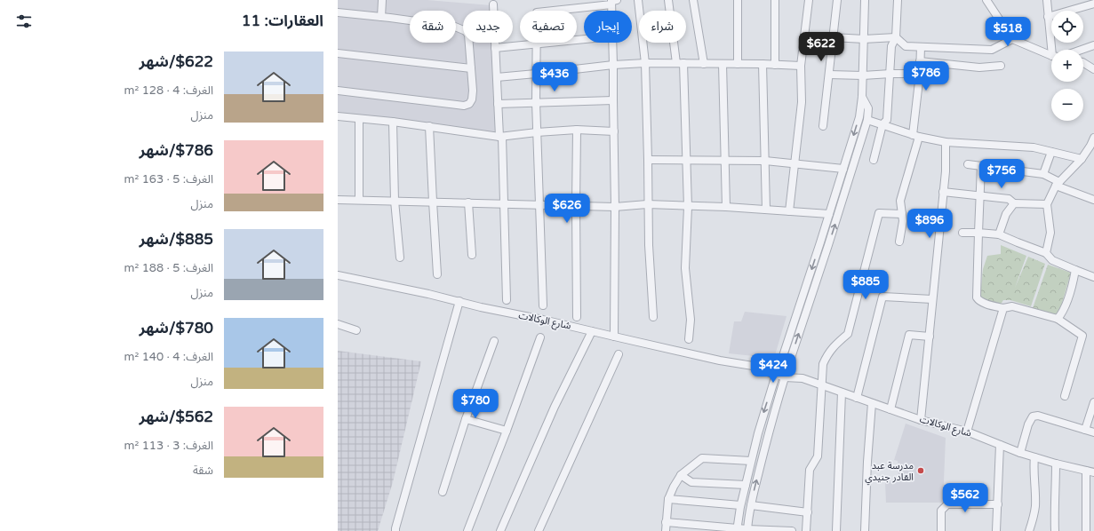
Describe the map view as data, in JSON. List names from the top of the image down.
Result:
{
  "streets": {
    "street": ["شارع الوكالات"]
  },
  "places": ["مدرسة عبد القادر جنيدي"],
  "page": {
    "heading": "العقارات: 11",
    "map_buttons": ["+", "−"],
    "chip": [
      "شراء",
      "إيجار",
      "تصفية",
      "جديد",
      "شقة"
    ],
    "price": [
      "$518",
      "$622",
      "$786",
      "$436",
      "$756",
      "$626",
      "$896",
      "$885",
      "$424",
      "$780",
      "$562"
    ],
    "list": [
      {
        "name": "$622/شهر",
        "note": "الغرف: 4 · 128 m² · منزل"
      },
      {
        "name": "$786/شهر",
        "note": "الغرف: 5 · 163 m² · منزل"
      },
      {
        "name": "$885/شهر",
        "note": "الغرف: 5 · 188 m² · منزل"
      },
      {
        "name": "$780/شهر",
        "note": "الغرف: 4 · 140 m² · منزل"
      },
      {
        "name": "$562/شهر",
        "note": "الغرف: 3 · 113 m² · شقة"
      }
    ]
  }
}
